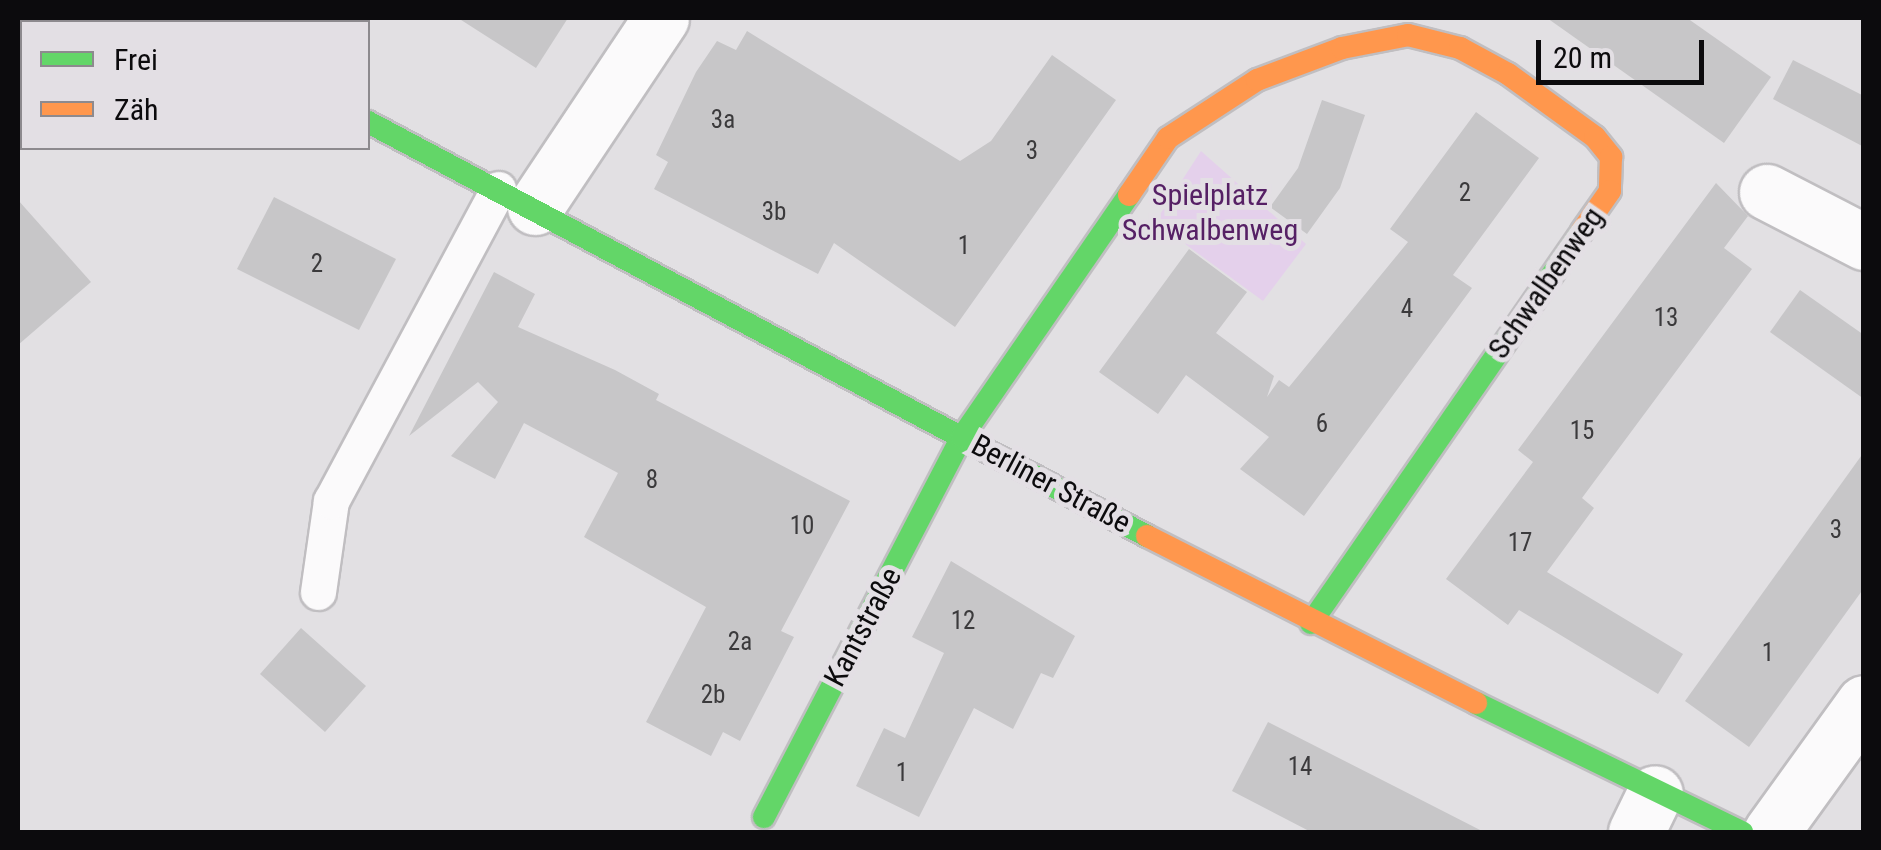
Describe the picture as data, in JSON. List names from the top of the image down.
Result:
{
  "streets": {
    "street": ["Schwalbenweg", "Berliner Straße", "Kantstraße"]
  },
  "crossings": [
    ["Schwalbenweg", "Berliner Straße"],
    ["Schwalbenweg", "Kantstraße"],
    ["Berliner Straße", "Kantstraße"]
  ],
  "parks": ["Spielplatz Schwalbenweg"],
  "house_numbers": [
    "3a",
    "3",
    "2",
    "3b",
    "1",
    "2",
    "4",
    "13",
    "6",
    "15",
    "8",
    "10",
    "3",
    "17",
    "12",
    "2a",
    "1",
    "2b",
    "14",
    "1"
  ],
  "legend": ["Frei", "Zäh"],
  "scale_bar": "20 m"
}
